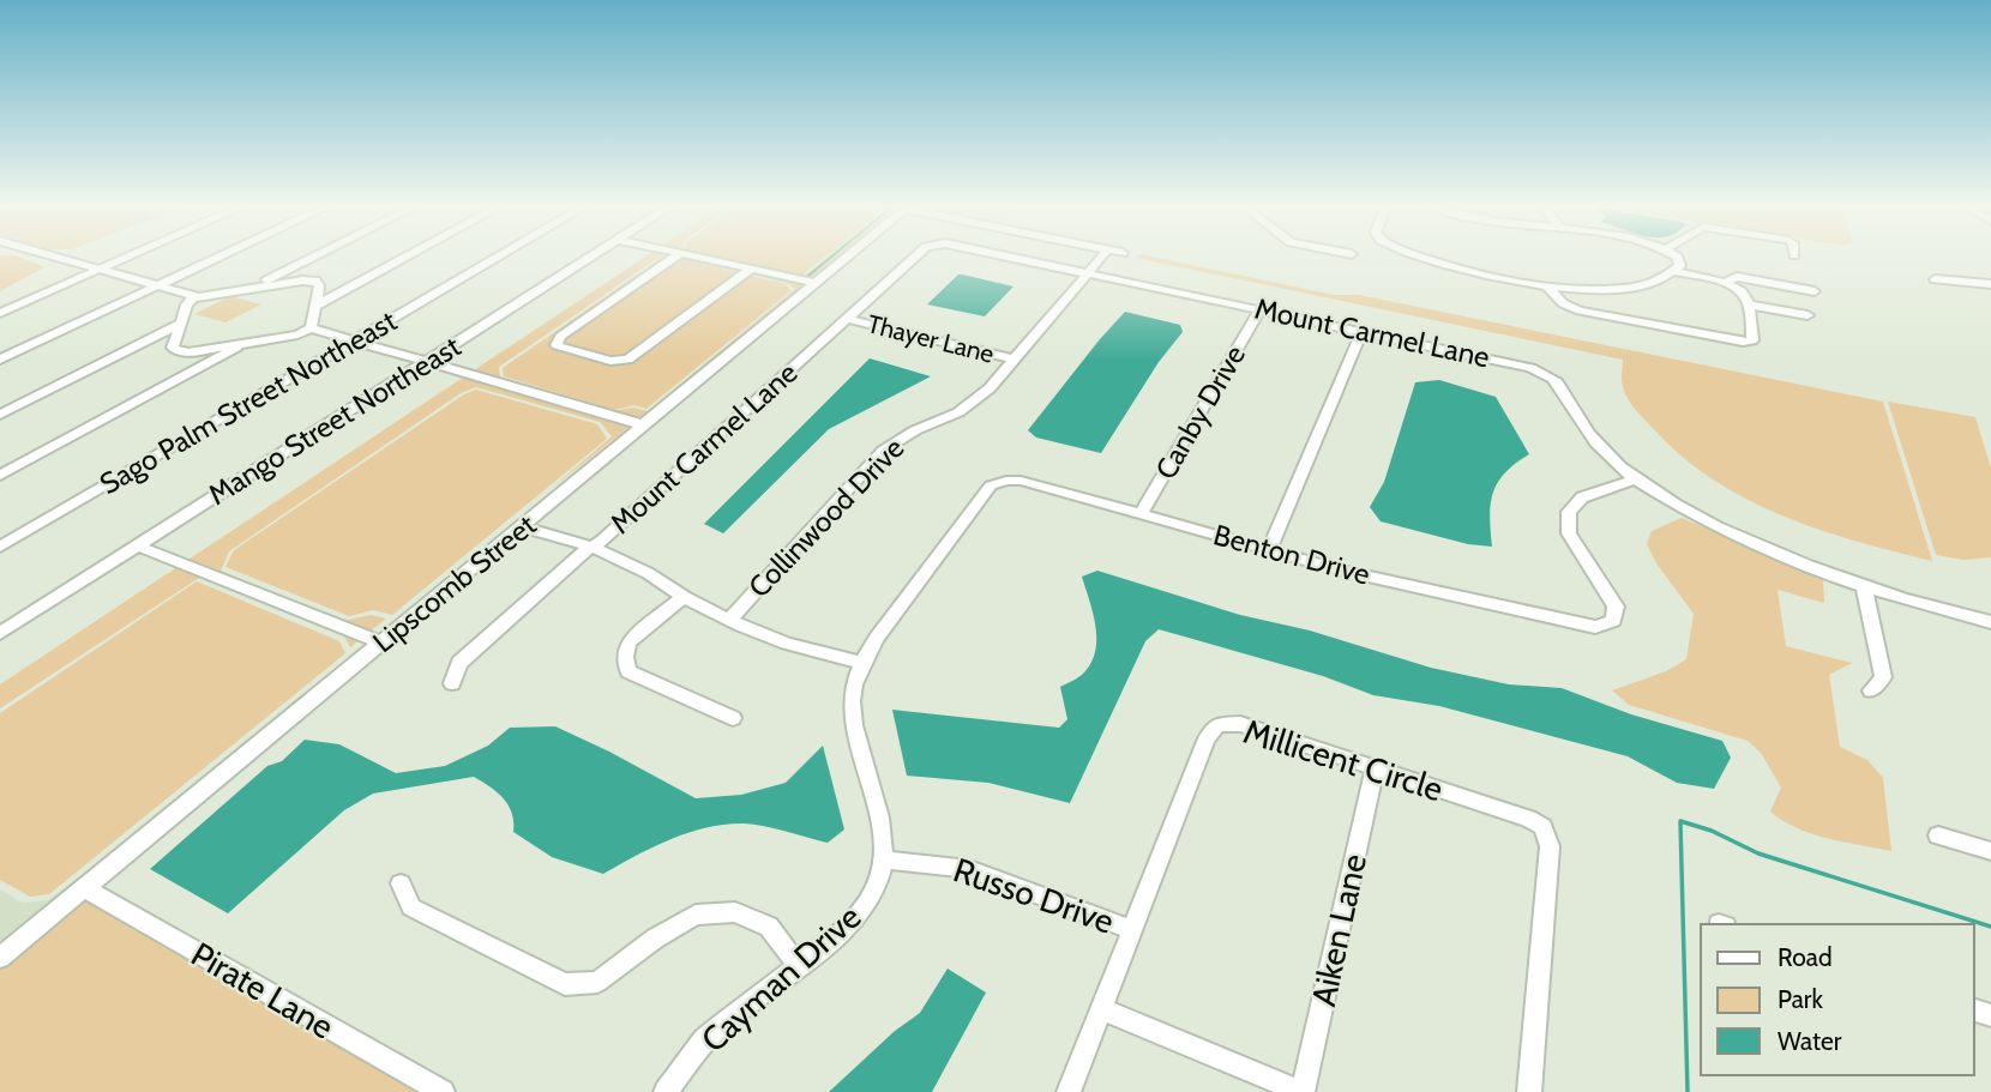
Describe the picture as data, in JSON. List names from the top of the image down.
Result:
{
  "streets": {
    "street": [
      "Mount Carmel Lane",
      "Thayer Lane",
      "Sago Palm Street Northeast",
      "Canby Drive",
      "Mango Street Northeast",
      "Collinwood Drive",
      "Benton Drive",
      "Lipscomb Street",
      "Millicent Circle",
      "Russo Drive",
      "Aiken Lane",
      "Cayman Drive",
      "Pirate Lane"
    ]
  },
  "crossings": [
    ["Mount Carmel Lane", "Thayer Lane"],
    ["Mount Carmel Lane", "Canby Drive"],
    ["Mount Carmel Lane", "Collinwood Drive"],
    ["Mount Carmel Lane", "Benton Drive"],
    ["Thayer Lane", "Collinwood Drive"],
    ["Canby Drive", "Benton Drive"],
    ["Benton Drive", "Cayman Drive"],
    ["Lipscomb Street", "Pirate Lane"],
    ["Millicent Circle", "Russo Drive"],
    ["Millicent Circle", "Aiken Lane"],
    ["Russo Drive", "Cayman Drive"]
  ],
  "legend": ["Road", "Park", "Water"]
}
